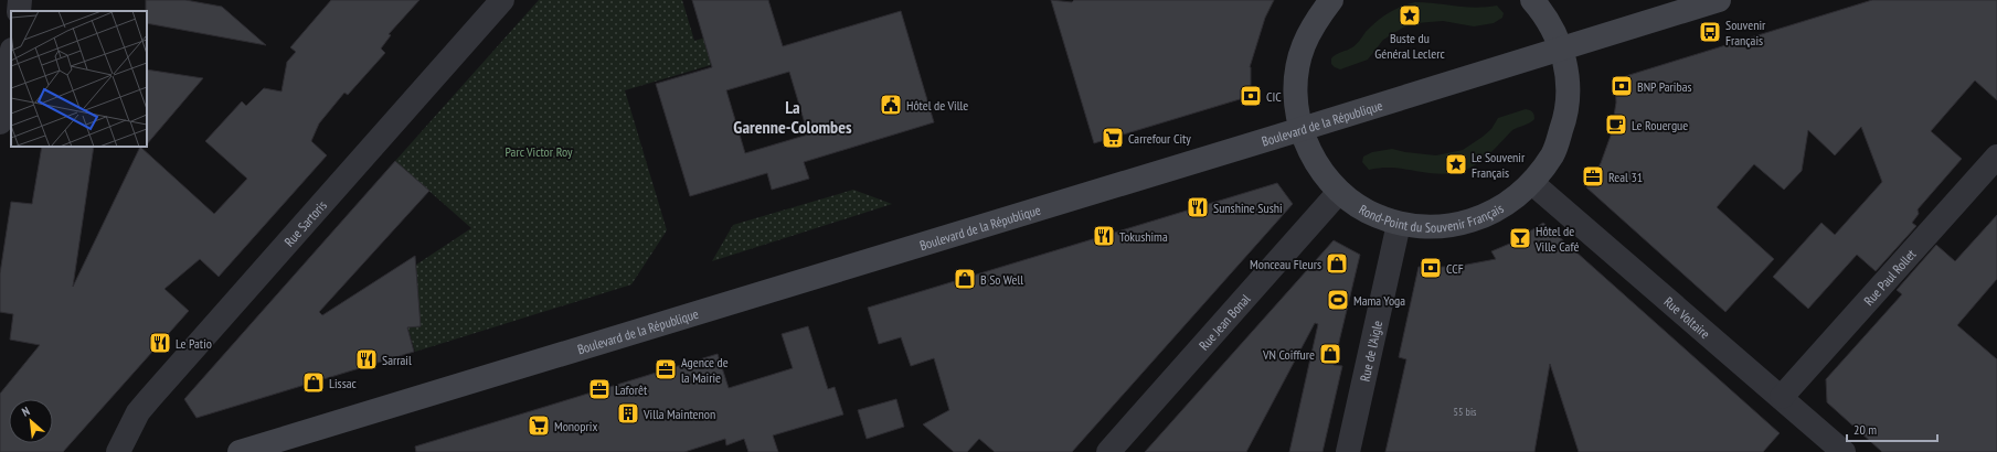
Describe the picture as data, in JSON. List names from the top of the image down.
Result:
{
  "streets": {
    "main road": ["Boulevard de la République", "Rond-Point du Souvenir Français"],
    "street": [
      "Rue Sartoris",
      "Rue Paul Rollet",
      "Rue Voltaire",
      "Rue Jean Bonal",
      "Rue de l'Aigle"
    ]
  },
  "crossings": [
    ["Boulevard de la République", "Rond-Point du Souvenir Français"],
    ["Rond-Point du Souvenir Français", "Rue Voltaire"],
    ["Rond-Point du Souvenir Français", "Rue Jean Bonal"],
    ["Rond-Point du Souvenir Français", "Rue de l'Aigle"],
    ["Rue Paul Rollet", "Rue Voltaire"]
  ],
  "districts": ["La Garenne-Colombes"],
  "parks": ["Parc Victor Roy"],
  "places": {
    "place": ["Buste du Général Leclerc", "Le Souvenir Français"],
    "bus stop": ["Souvenir Français"],
    "bank": ["BNP Paribas", "CIC", "CCF"],
    "public building": ["Hôtel de Ville"],
    "cafe": ["Le Rouergue"],
    "supermarket": ["Carrefour City", "Monoprix"],
    "office": ["Real 31", "Agence de la Mairie", "Laforêt"],
    "restaurant": [
      "Sunshine Sushi",
      "Tokushima",
      "Le Patio",
      "Sarrail"
    ],
    "bar": ["Hôtel de Ville Café"],
    "shop": [
      "Monceau Fleurs",
      "B So Well",
      "VN Coiffure",
      "Lissac"
    ],
    "sports": ["Mama Yoga"],
    "building": ["Villa Maintenon"]
  },
  "house_numbers": ["55 bis"],
  "scale_bar": "20 m",
  "north": "top left"
}
